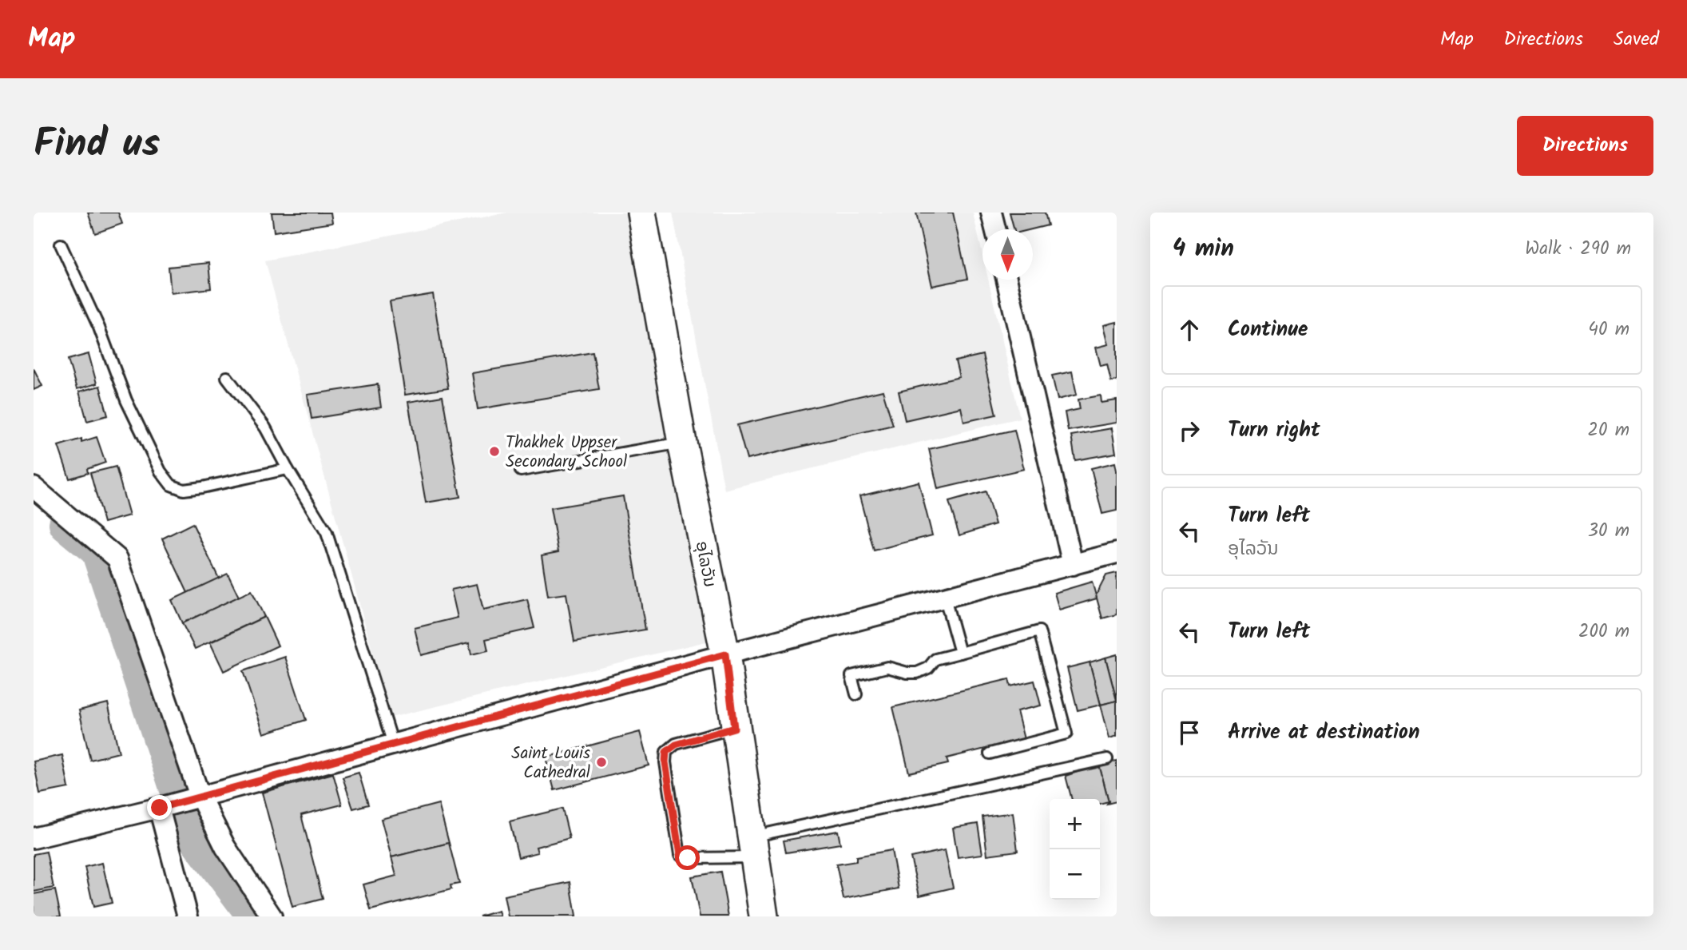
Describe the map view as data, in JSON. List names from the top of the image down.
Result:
{
  "streets": {
    "street": ["ອຸໄລວັນ"]
  },
  "places": ["Thakhek Uppser Secondary School", "Saint Louis Cathedral"],
  "north": "bottom",
  "page": {
    "header": "Map",
    "nav": ["Map", "Directions", "Saved"],
    "title": "Find us",
    "buttons": "Directions",
    "heading": ["4 min", "Walk · 290 m"],
    "list": [
      ["Continue", "40 m"],
      ["Turn right", "20 m"],
      ["Turn left", "ອຸໄລວັນ", "30 m"],
      ["Turn left", "200 m"],
      "Arrive at destination"
    ],
    "map_buttons": ["+", "−"]
  }
}
